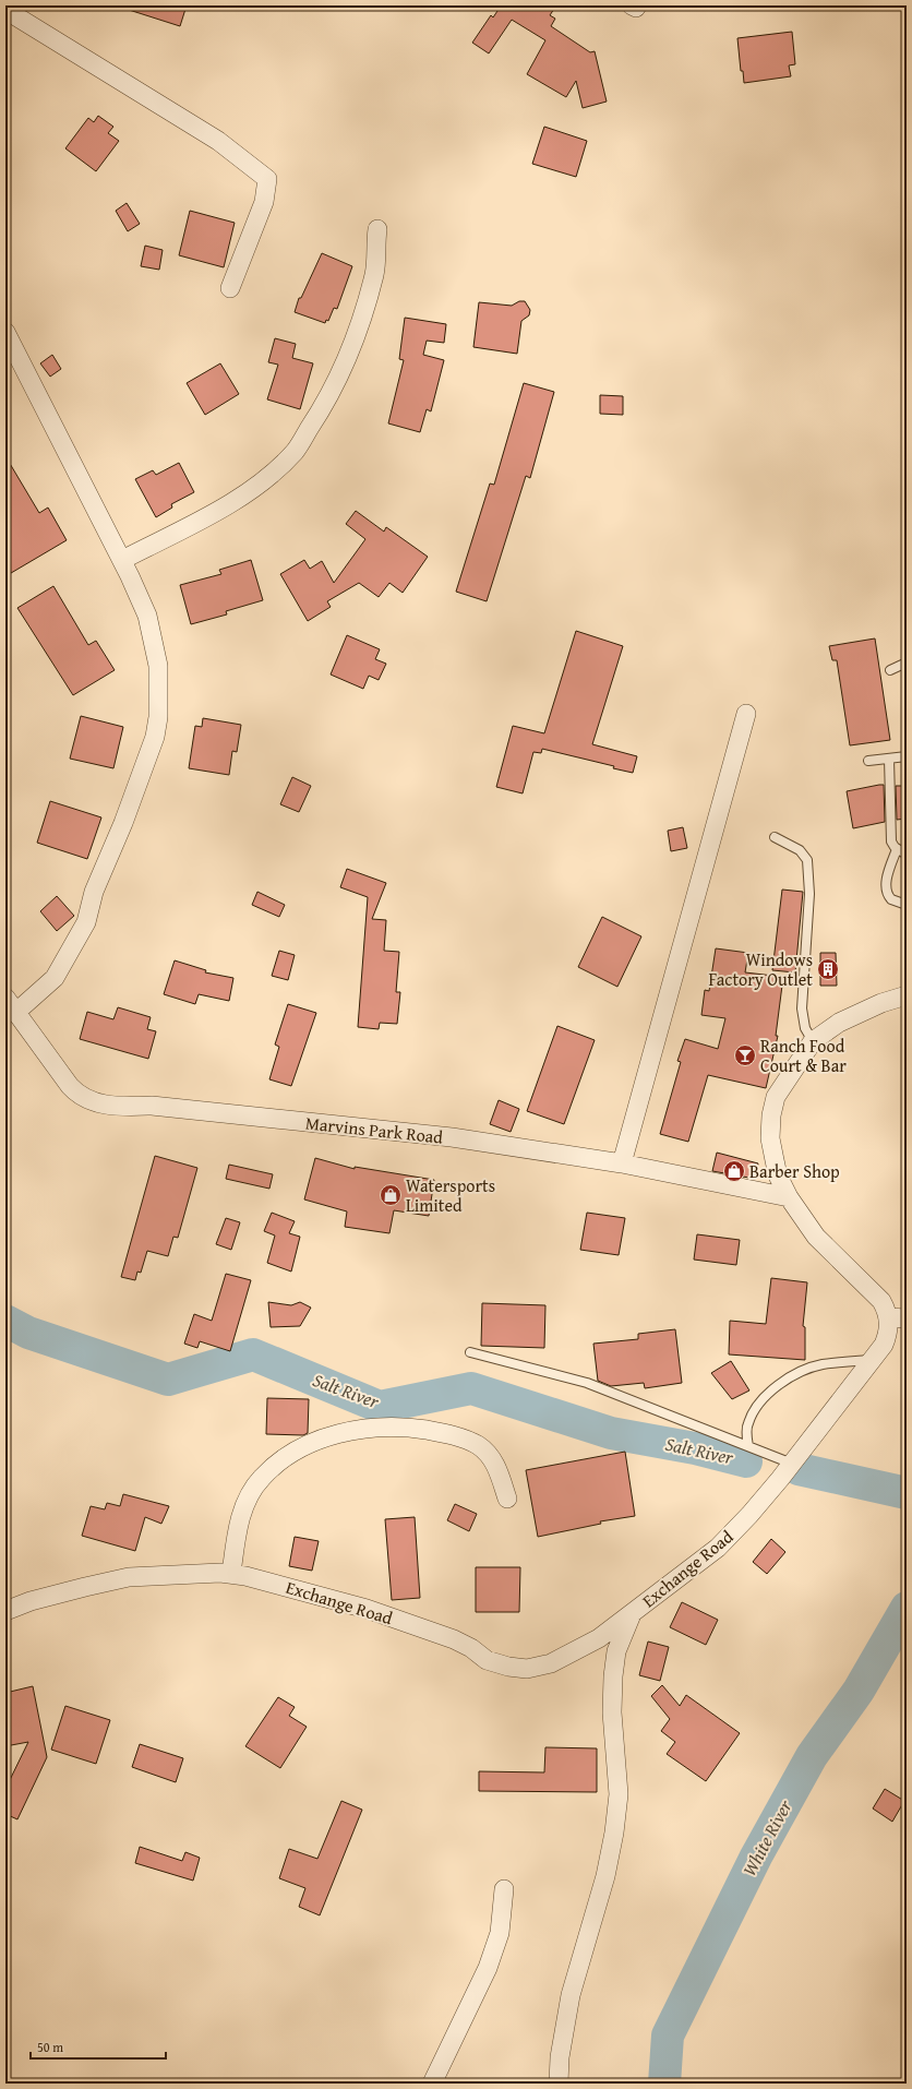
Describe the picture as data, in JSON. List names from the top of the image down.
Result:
{
  "streets": {
    "street": ["Marvins Park Road", "Exchange Road"]
  },
  "water": ["Salt River", "White River"],
  "places": {
    "building": ["Windows Factory Outlet"],
    "bar": ["Ranch Food Court & Bar"],
    "shop": ["Barber Shop", "Watersports Limited"]
  },
  "scale_bar": "50 m"
}
